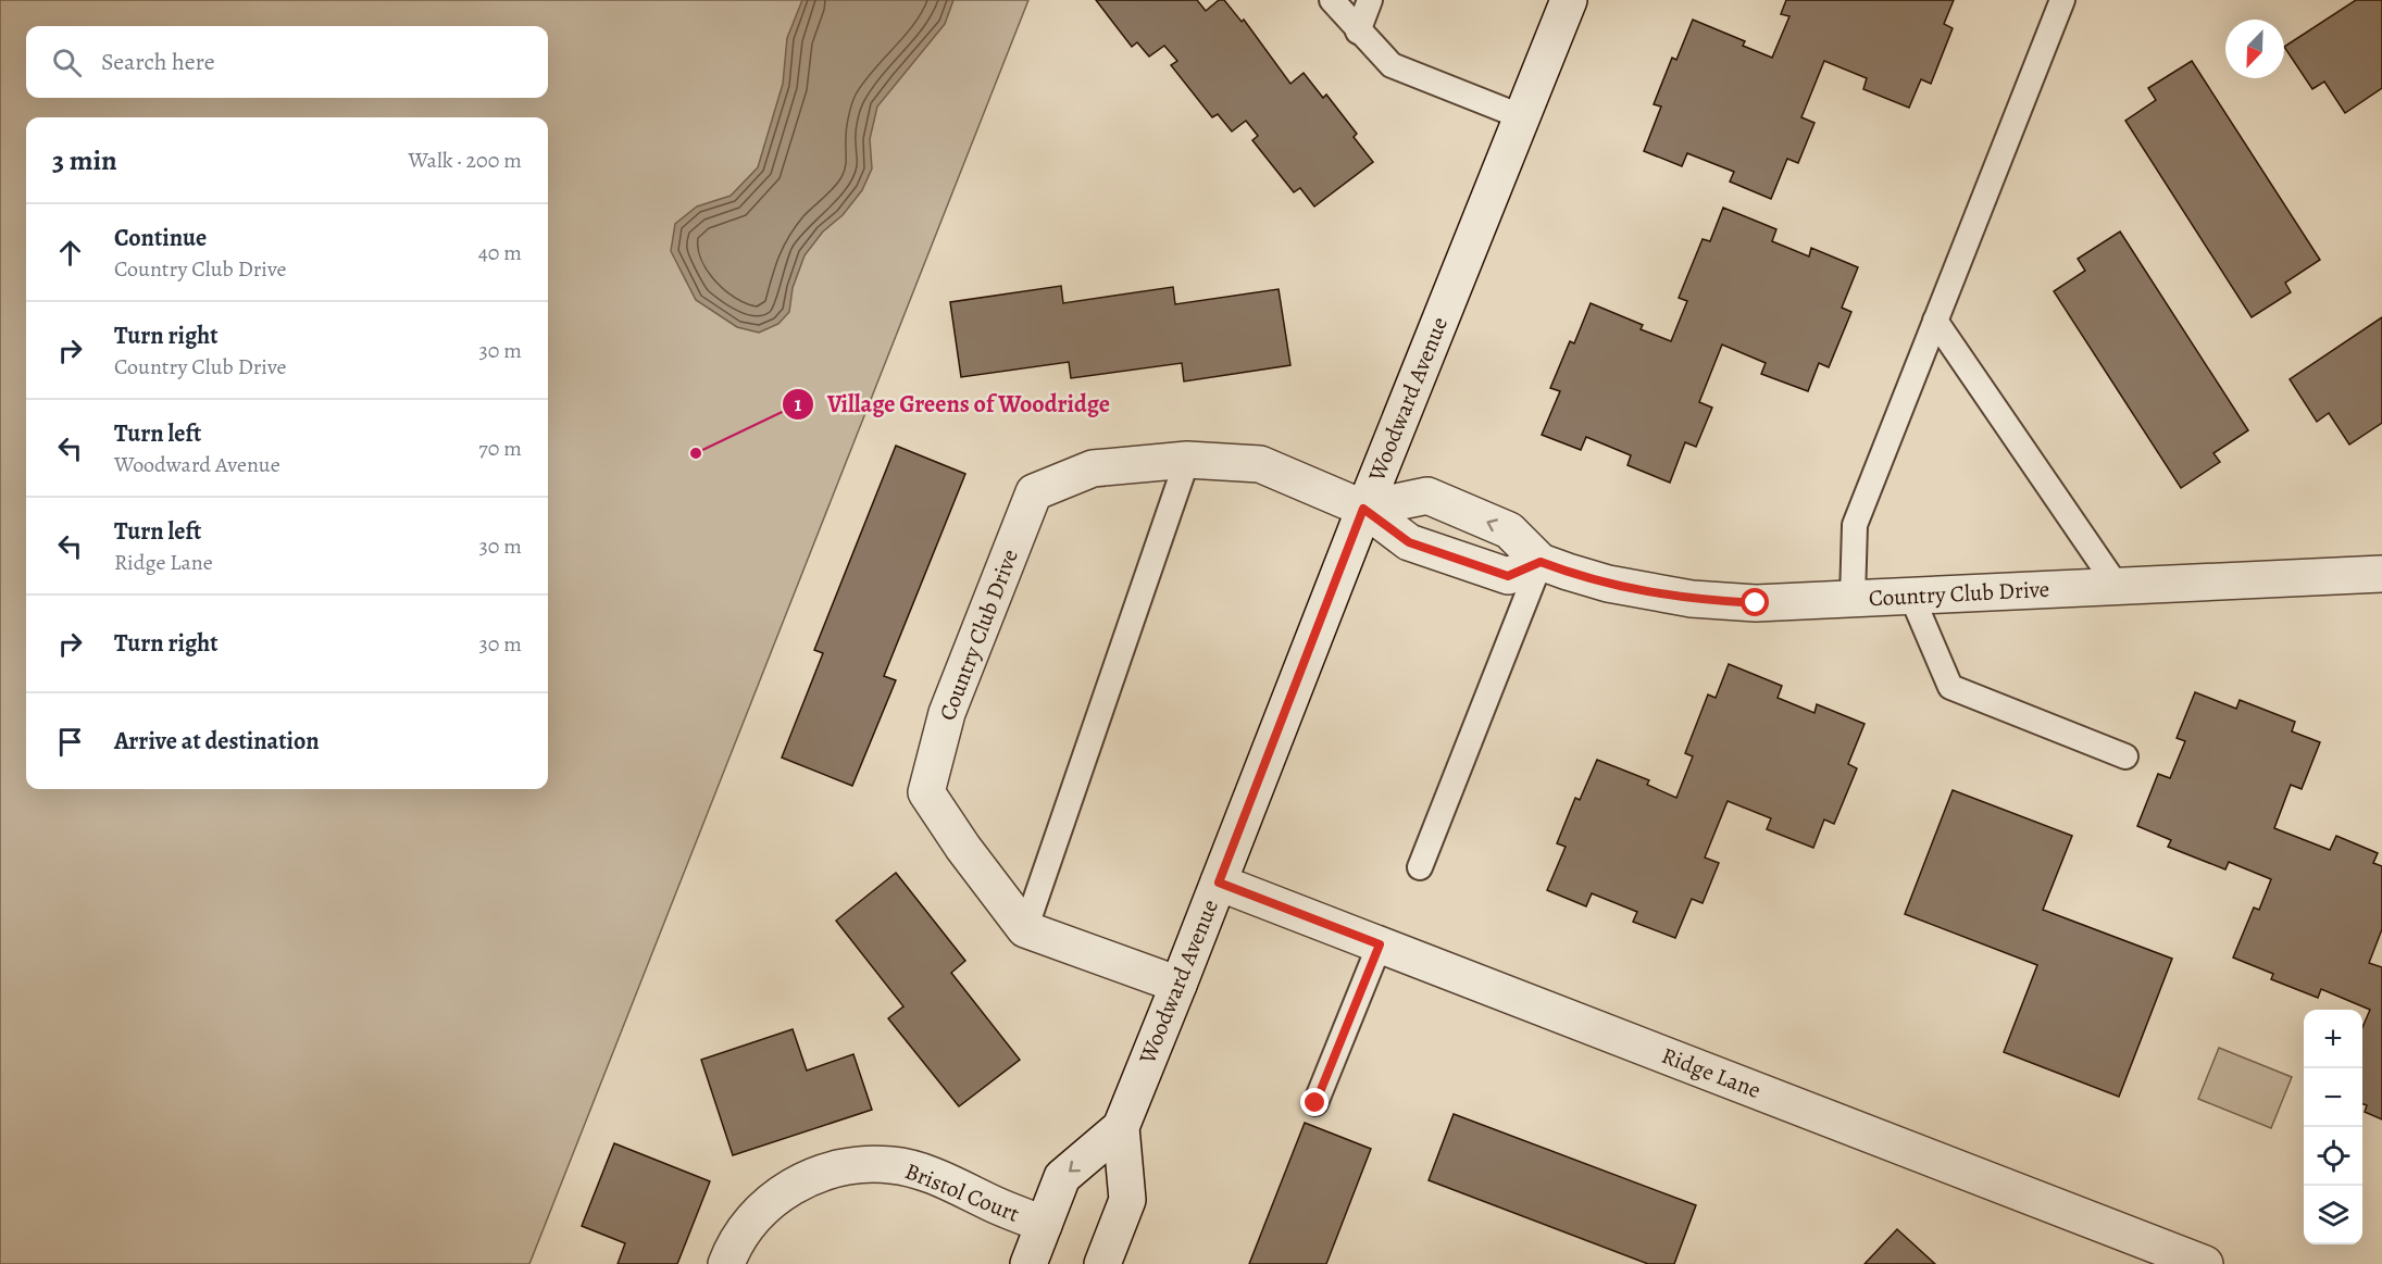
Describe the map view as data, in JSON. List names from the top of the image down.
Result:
{
  "streets": {
    "street": [
      "Woodward Avenue",
      "Country Club Drive",
      "Ridge Lane",
      "Bristol Court"
    ]
  },
  "crossings": [
    ["Woodward Avenue", "Country Club Drive"],
    ["Woodward Avenue", "Ridge Lane"],
    ["Woodward Avenue", "Bristol Court"]
  ],
  "places": ["Village Greens of Woodridge"],
  "north": "bottom left",
  "page": {
    "search": "Search here",
    "heading": ["3 min", "Walk · 200 m"],
    "list": [
      ["Continue", "Country Club Drive", "40 m"],
      ["Turn right", "Country Club Drive", "30 m"],
      ["Turn left", "Woodward Avenue", "70 m"],
      ["Turn left", "Ridge Lane", "30 m"],
      ["Turn right", "30 m"],
      "Arrive at destination"
    ],
    "map_buttons": ["+", "−"]
  }
}
